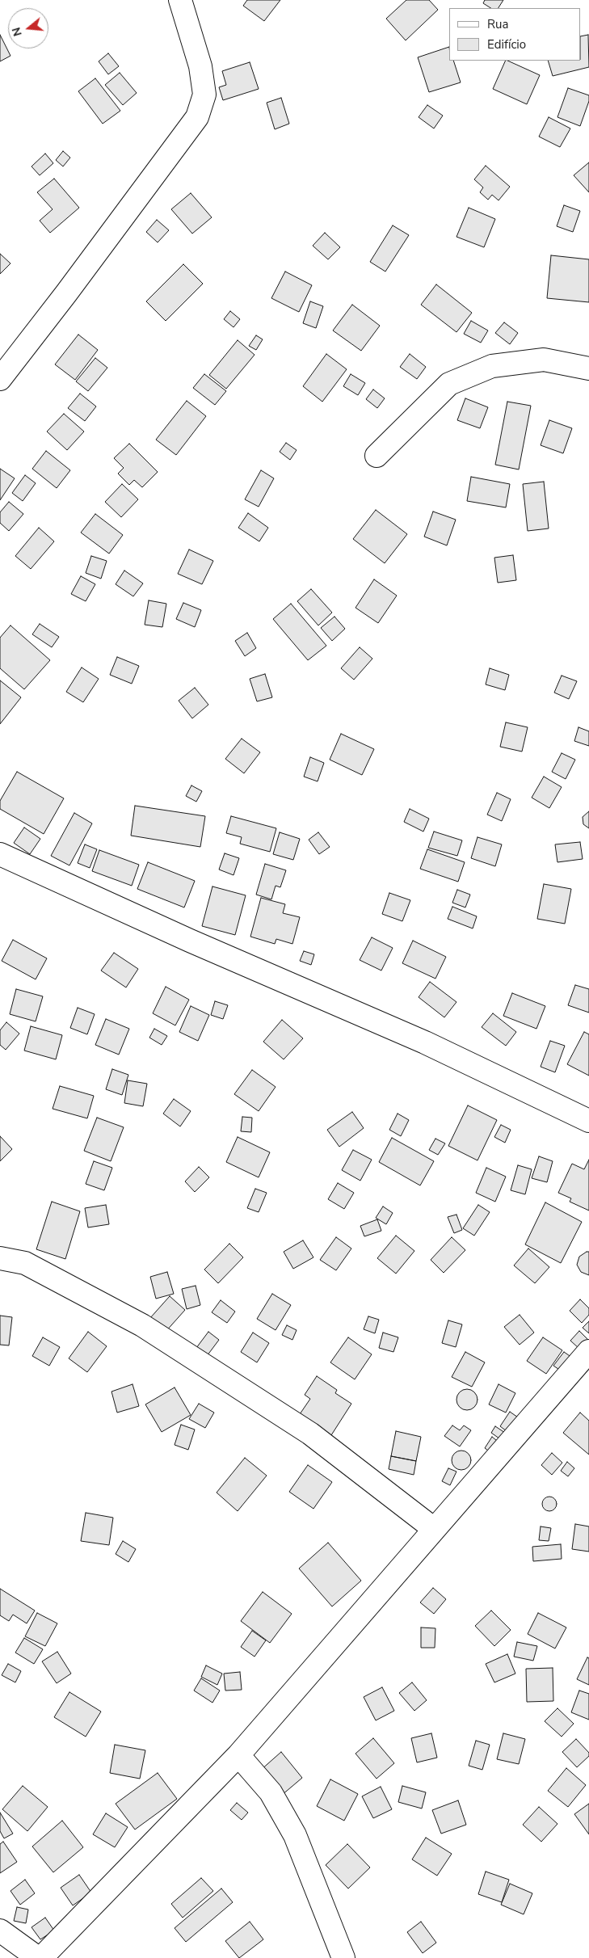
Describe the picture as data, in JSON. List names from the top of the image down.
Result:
{
  "legend": ["Rua", "Edifício"],
  "north": "left"
}
